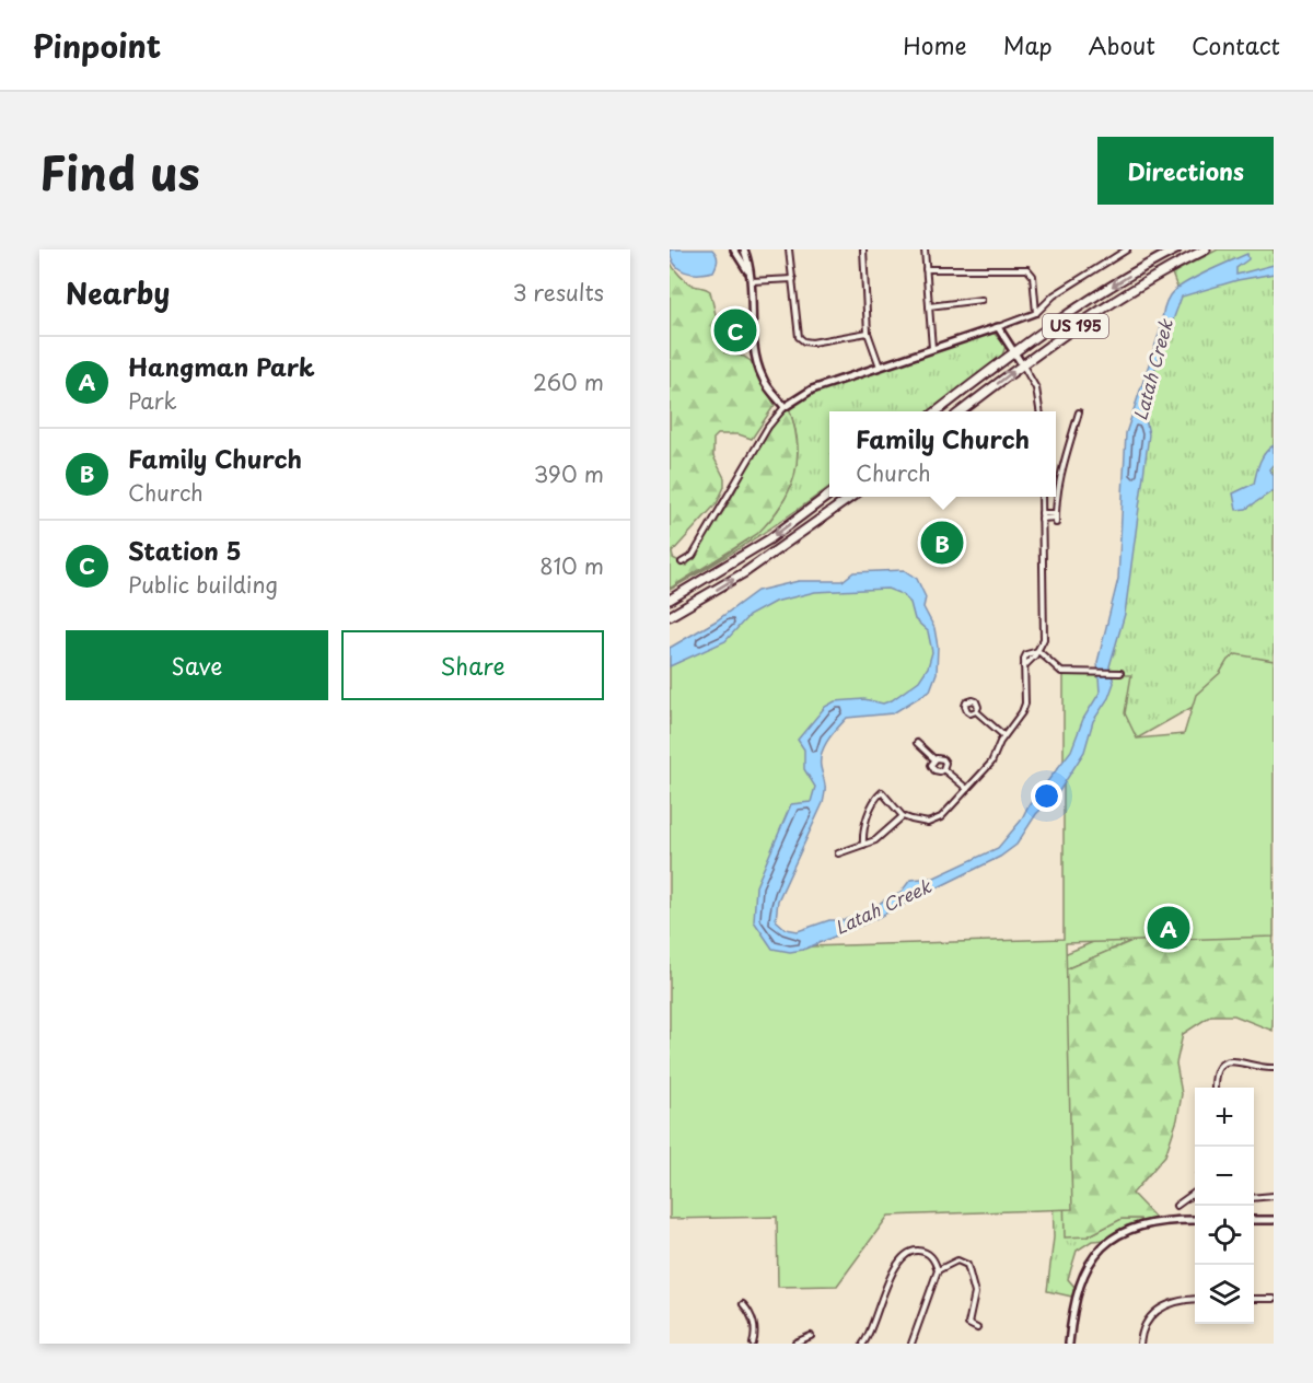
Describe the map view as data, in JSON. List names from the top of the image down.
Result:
{
  "streets": {
    "highway": ["US 195"]
  },
  "water": ["Latah Creek"],
  "page": {
    "header": "Pinpoint",
    "nav": [
      "Home",
      "Map",
      "About",
      "Contact"
    ],
    "title": "Find us",
    "buttons": [
      "Directions",
      ["Save", "Share"]
    ],
    "heading": ["Nearby", "3 results"],
    "pins": ["C", "B", "A"],
    "list": [
      {
        "mark": "A",
        "name": "Hangman Park",
        "note": "Park",
        "value": "260 m"
      },
      {
        "mark": "B",
        "name": "Family Church",
        "note": "Church",
        "value": "390 m"
      },
      {
        "mark": "C",
        "name": "Station 5",
        "note": "Public building",
        "value": "810 m"
      }
    ],
    "popup": ["Family Church", "Church"],
    "map_buttons": ["+", "−"]
  }
}
